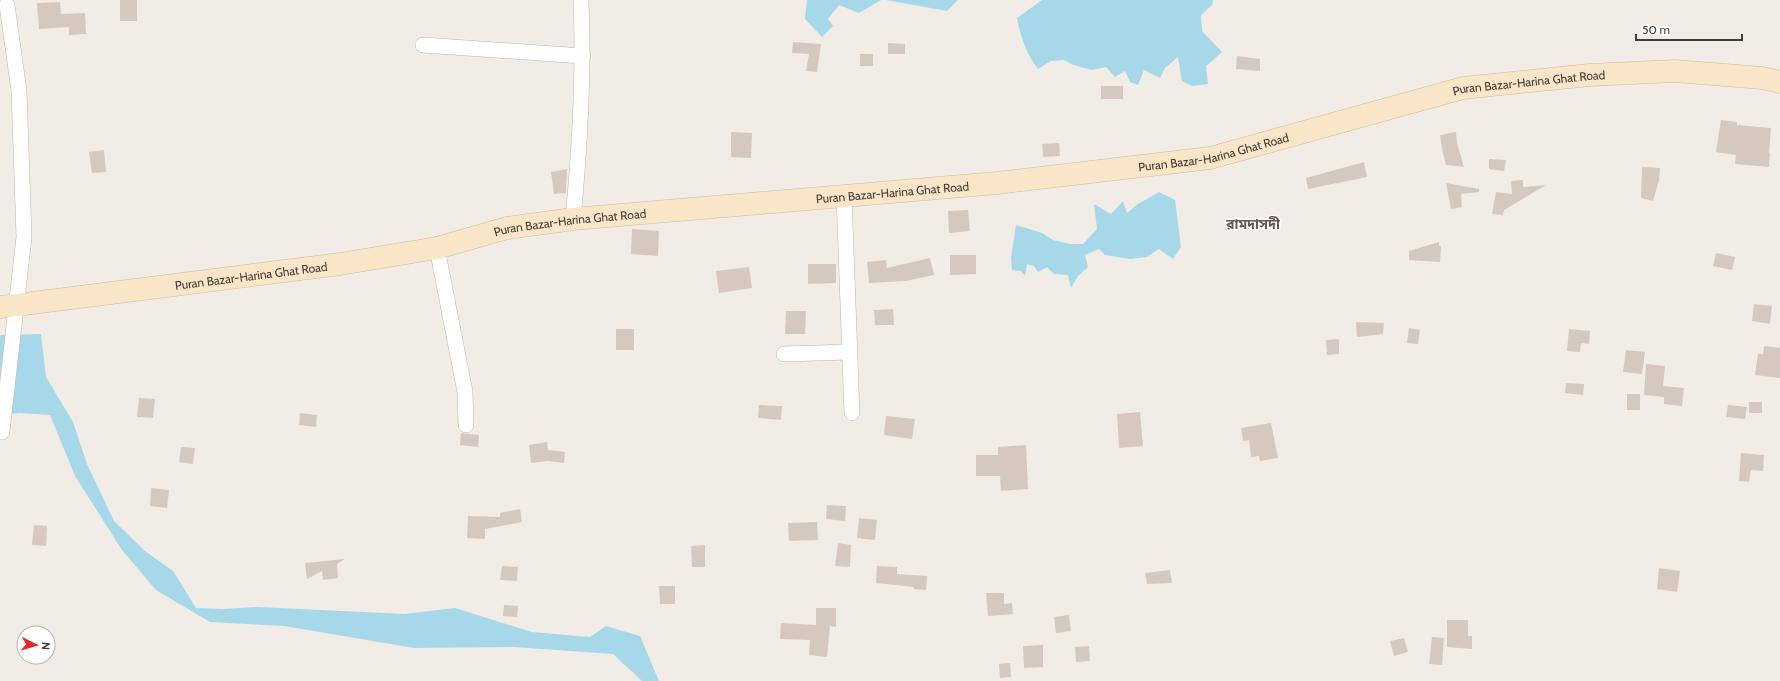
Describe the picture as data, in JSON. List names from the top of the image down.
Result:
{
  "streets": {
    "main road": ["Puran Bazar-Harina Ghat Road"]
  },
  "districts": ["রামদাসদী"],
  "scale_bar": "50 m",
  "north": "right"
}
